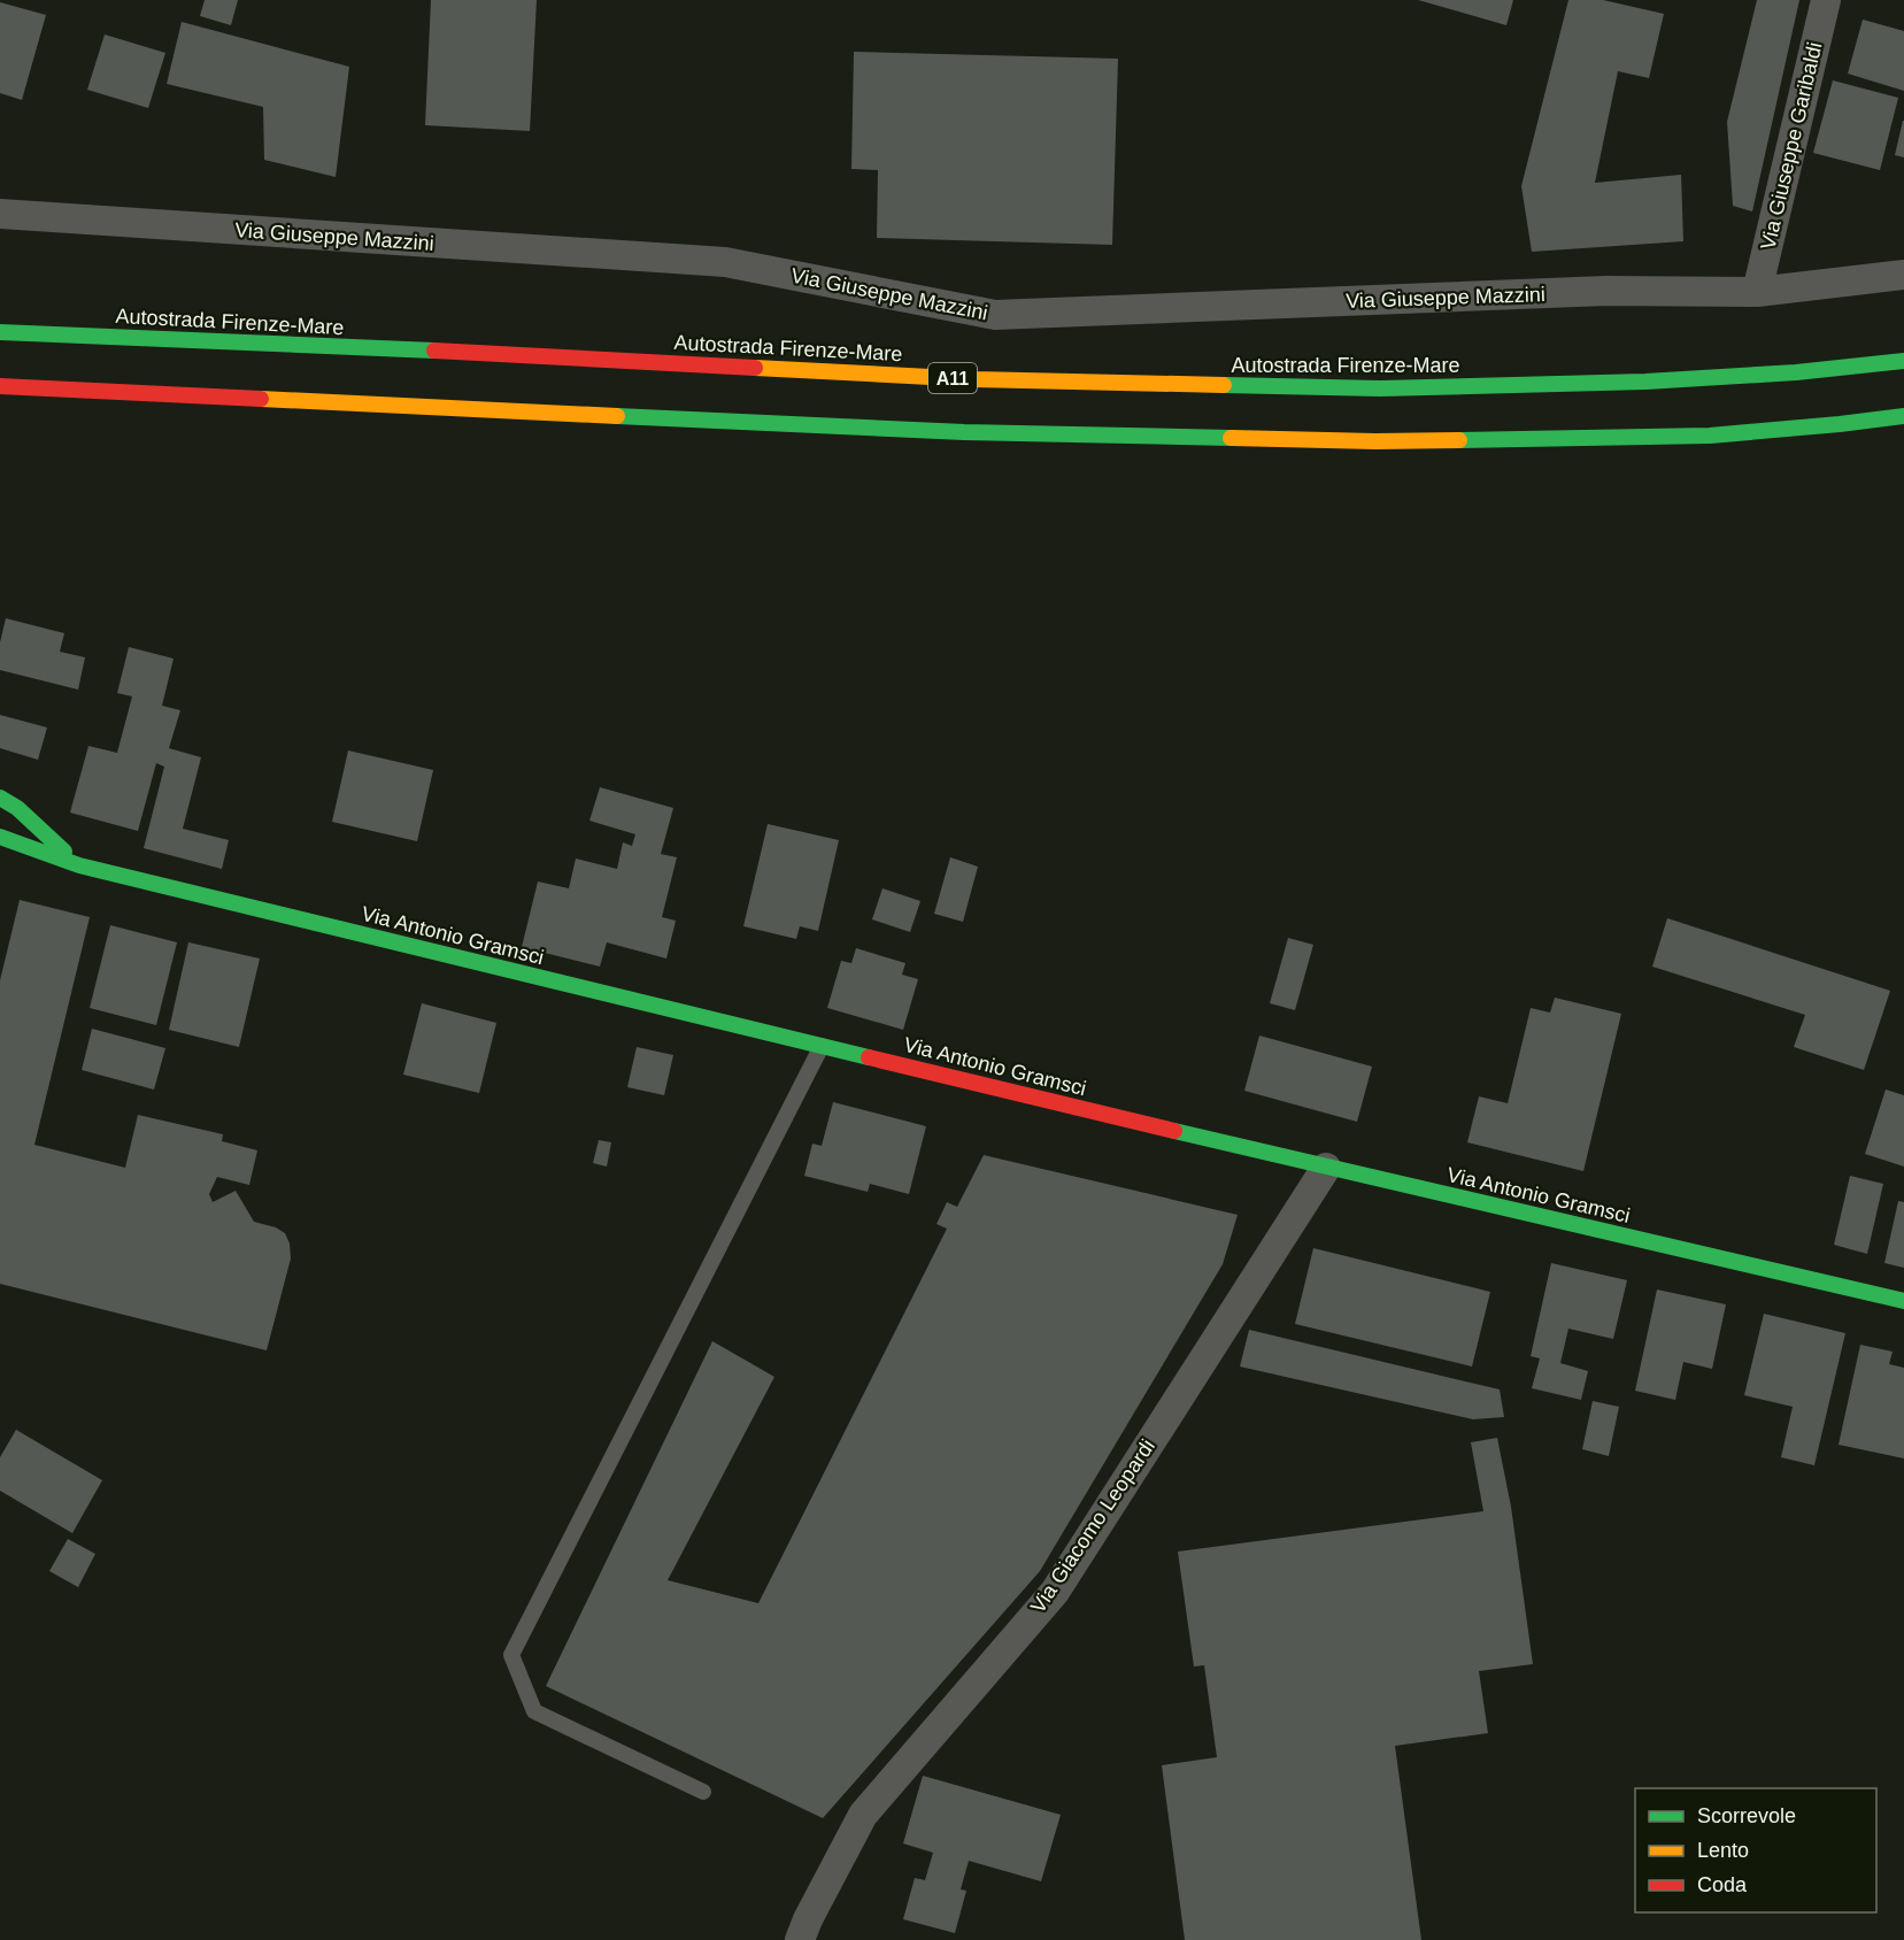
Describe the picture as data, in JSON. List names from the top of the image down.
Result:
{
  "streets": {
    "main road": ["Autostrada Firenze-Mare", "A11", "Via Antonio Gramsci"],
    "street": ["Via Giuseppe Garibaldi", "Via Giuseppe Mazzini", "Via Giacomo Leopardi"]
  },
  "crossings": [
    ["Via Giuseppe Garibaldi", "Via Giuseppe Mazzini"],
    ["Via Antonio Gramsci", "Via Giacomo Leopardi"]
  ],
  "legend": ["Scorrevole", "Lento", "Coda"]
}
